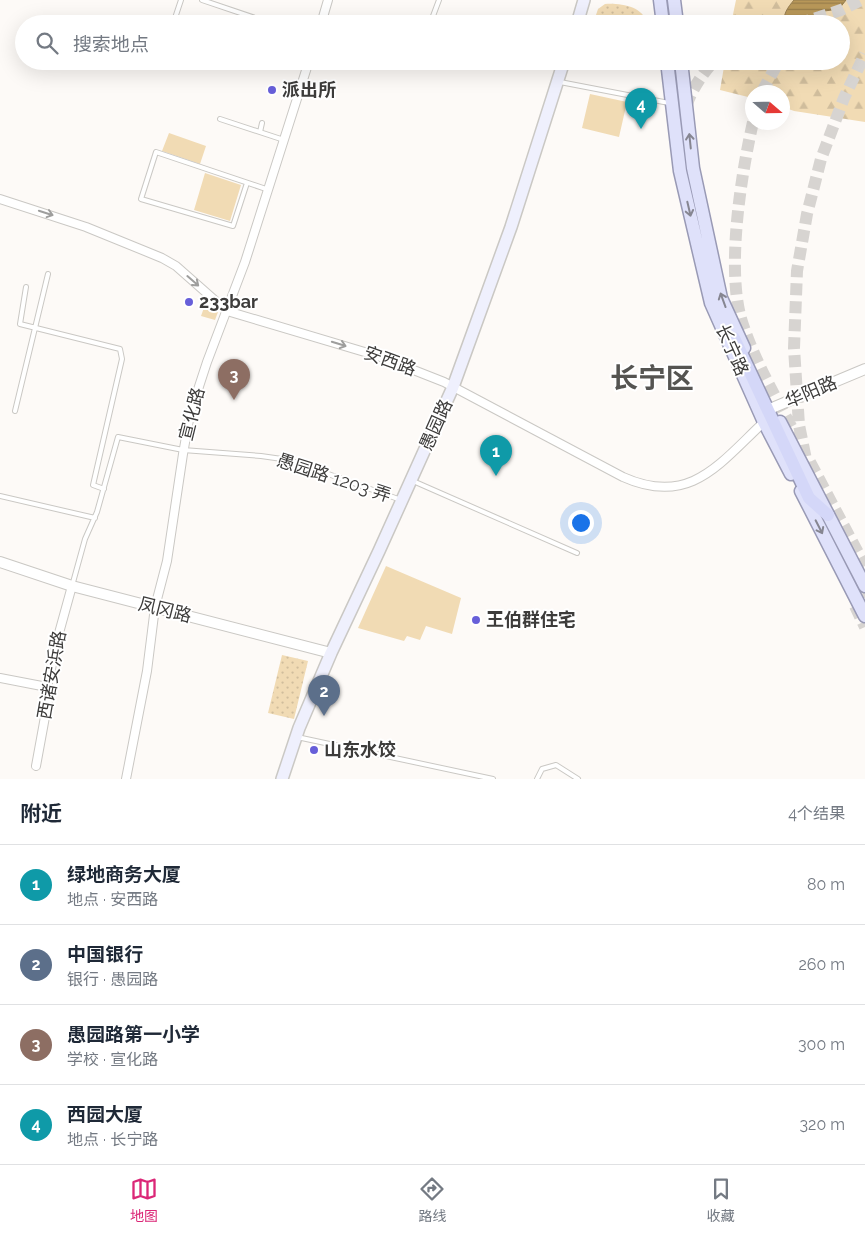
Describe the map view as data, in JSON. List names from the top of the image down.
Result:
{
  "streets": {
    "main road": ["长宁路", "愚园路"],
    "street": [
      "安西路",
      "华阳路",
      "宣化路",
      "凤冈路",
      "西诸安浜路"
    ],
    "lane": ["愚园路 1203 弄"]
  },
  "crossings": [
    ["长宁路", "安西路"],
    ["长宁路", "华阳路"],
    ["安西路", "华阳路"],
    ["安西路", "宣化路"],
    ["安西路", "愚园路"],
    ["宣化路", "愚园路 1203 弄"],
    ["宣化路", "凤冈路"],
    ["愚园路", "愚园路 1203 弄"],
    ["愚园路", "凤冈路"],
    ["凤冈路", "西诸安浜路"]
  ],
  "one_way": ["安西路"],
  "districts": ["长宁区"],
  "places": [
    "派出所",
    "233bar",
    "王伯群住宅",
    "山东水饺"
  ],
  "north": "right",
  "page": {
    "search": "搜索地点",
    "pins": [
      "4",
      "3",
      "1",
      "2"
    ],
    "heading": ["附近", "4个结果"],
    "list": [
      {
        "mark": "1",
        "name": "绿地商务大厦",
        "note": "地点 · 安西路",
        "value": "80 m"
      },
      {
        "mark": "2",
        "name": "中国银行",
        "note": "银行 · 愚园路",
        "value": "260 m"
      },
      {
        "mark": "3",
        "name": "愚园路第一小学",
        "note": "学校 · 宣化路",
        "value": "300 m"
      },
      {
        "mark": "4",
        "name": "西园大厦",
        "note": "地点 · 长宁路",
        "value": "320 m"
      }
    ],
    "nav": ["地图", "路线", "收藏"]
  }
}
